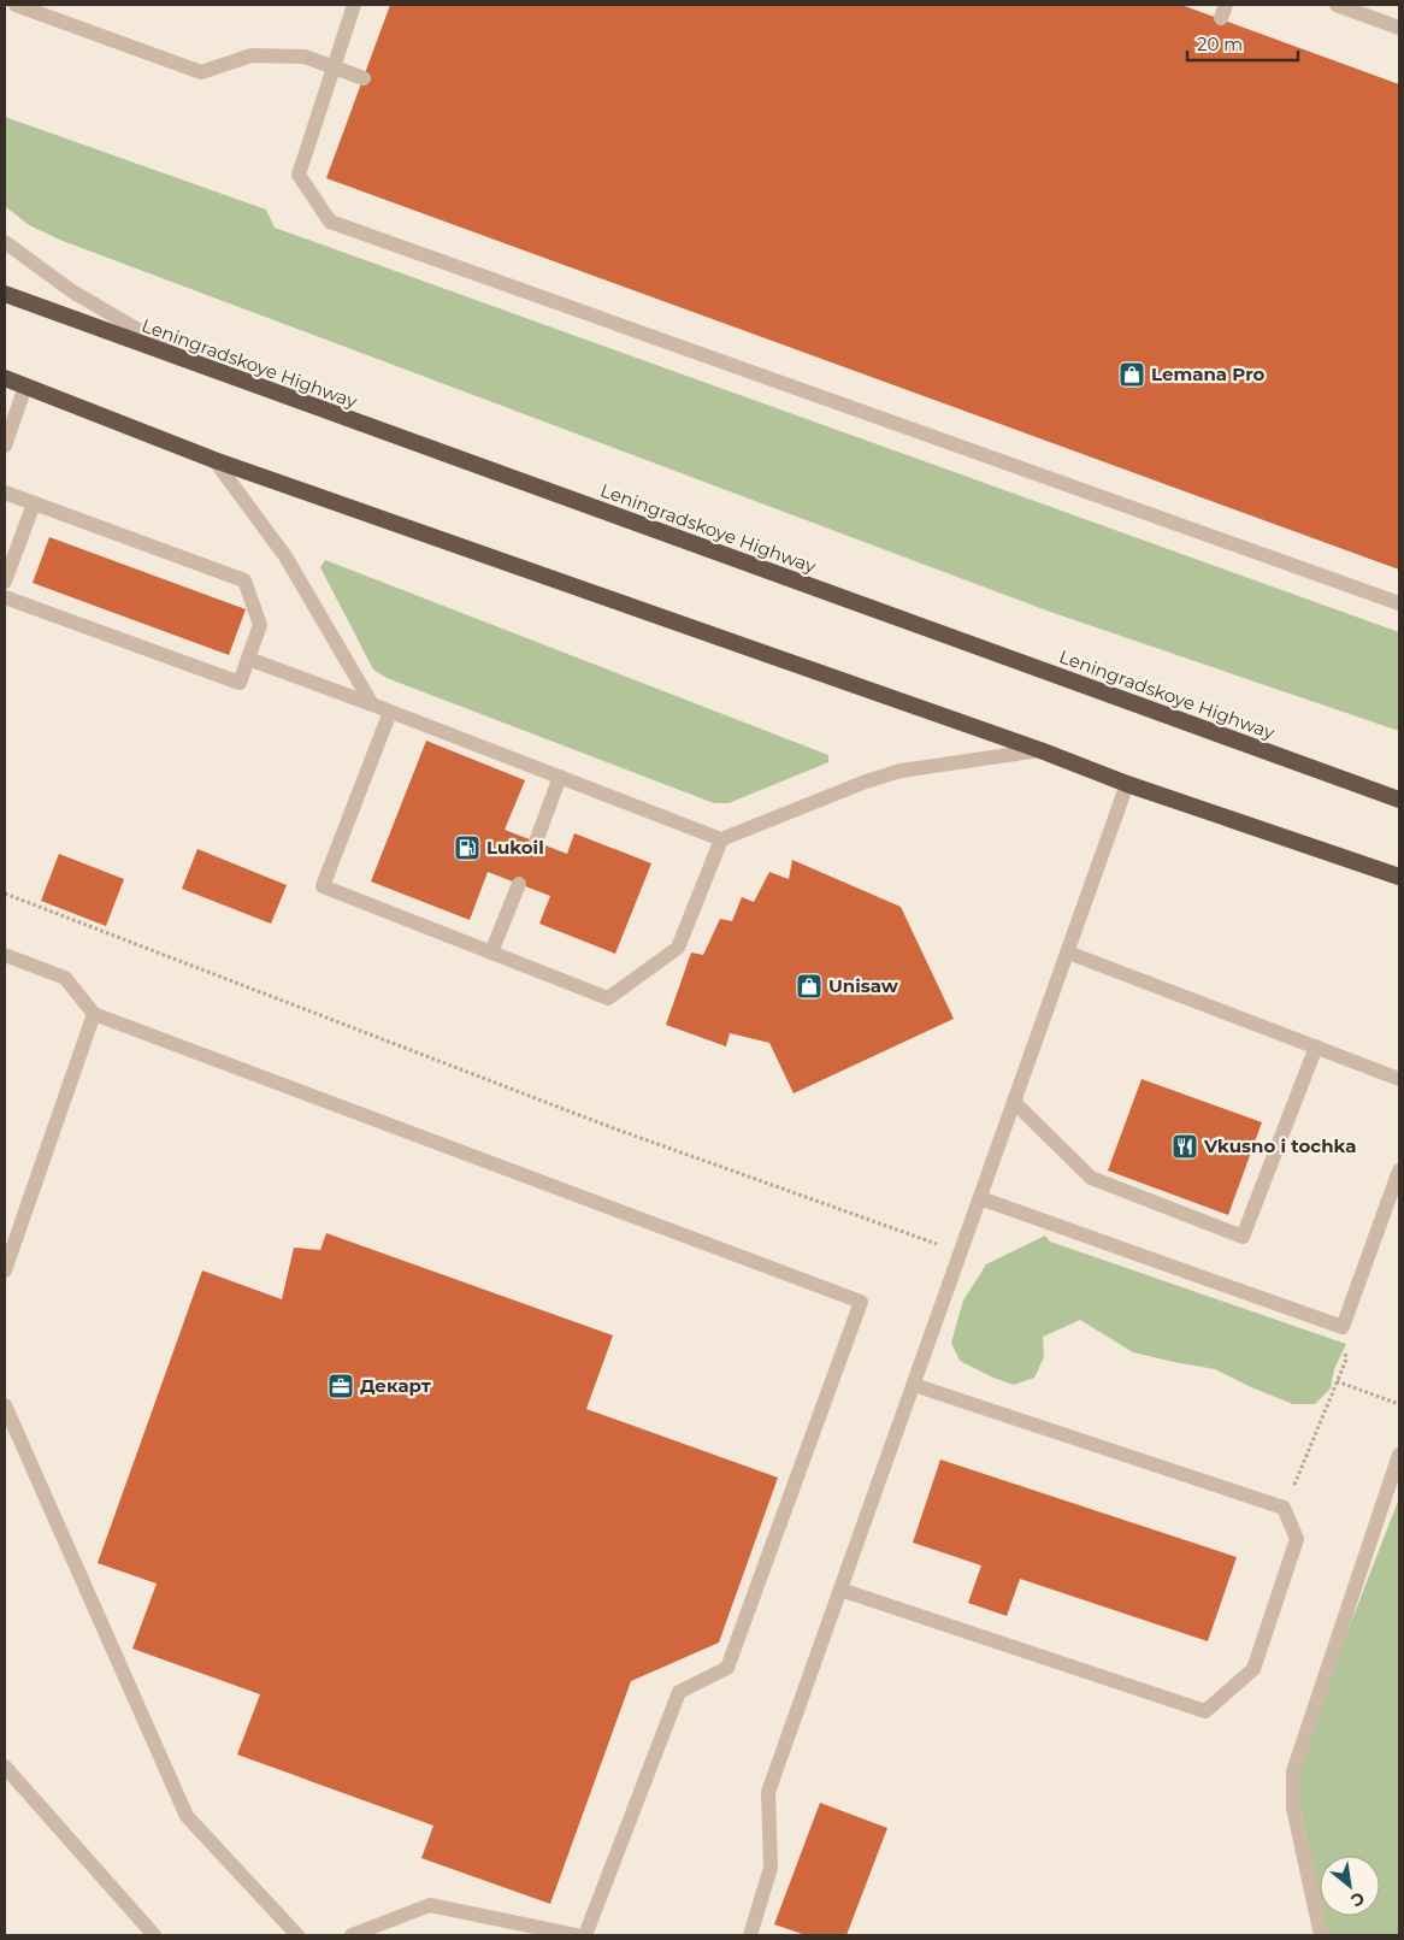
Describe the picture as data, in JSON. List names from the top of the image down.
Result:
{
  "streets": {
    "highway": ["Leningradskoye Highway"]
  },
  "places": {
    "shop": ["Lemana Pro", "Unisaw"],
    "fuel station": ["Lukoil"],
    "restaurant": ["Vkusno i tochka"],
    "office": ["Декарт"]
  },
  "scale_bar": "20 m",
  "north": "bottom right"
}
